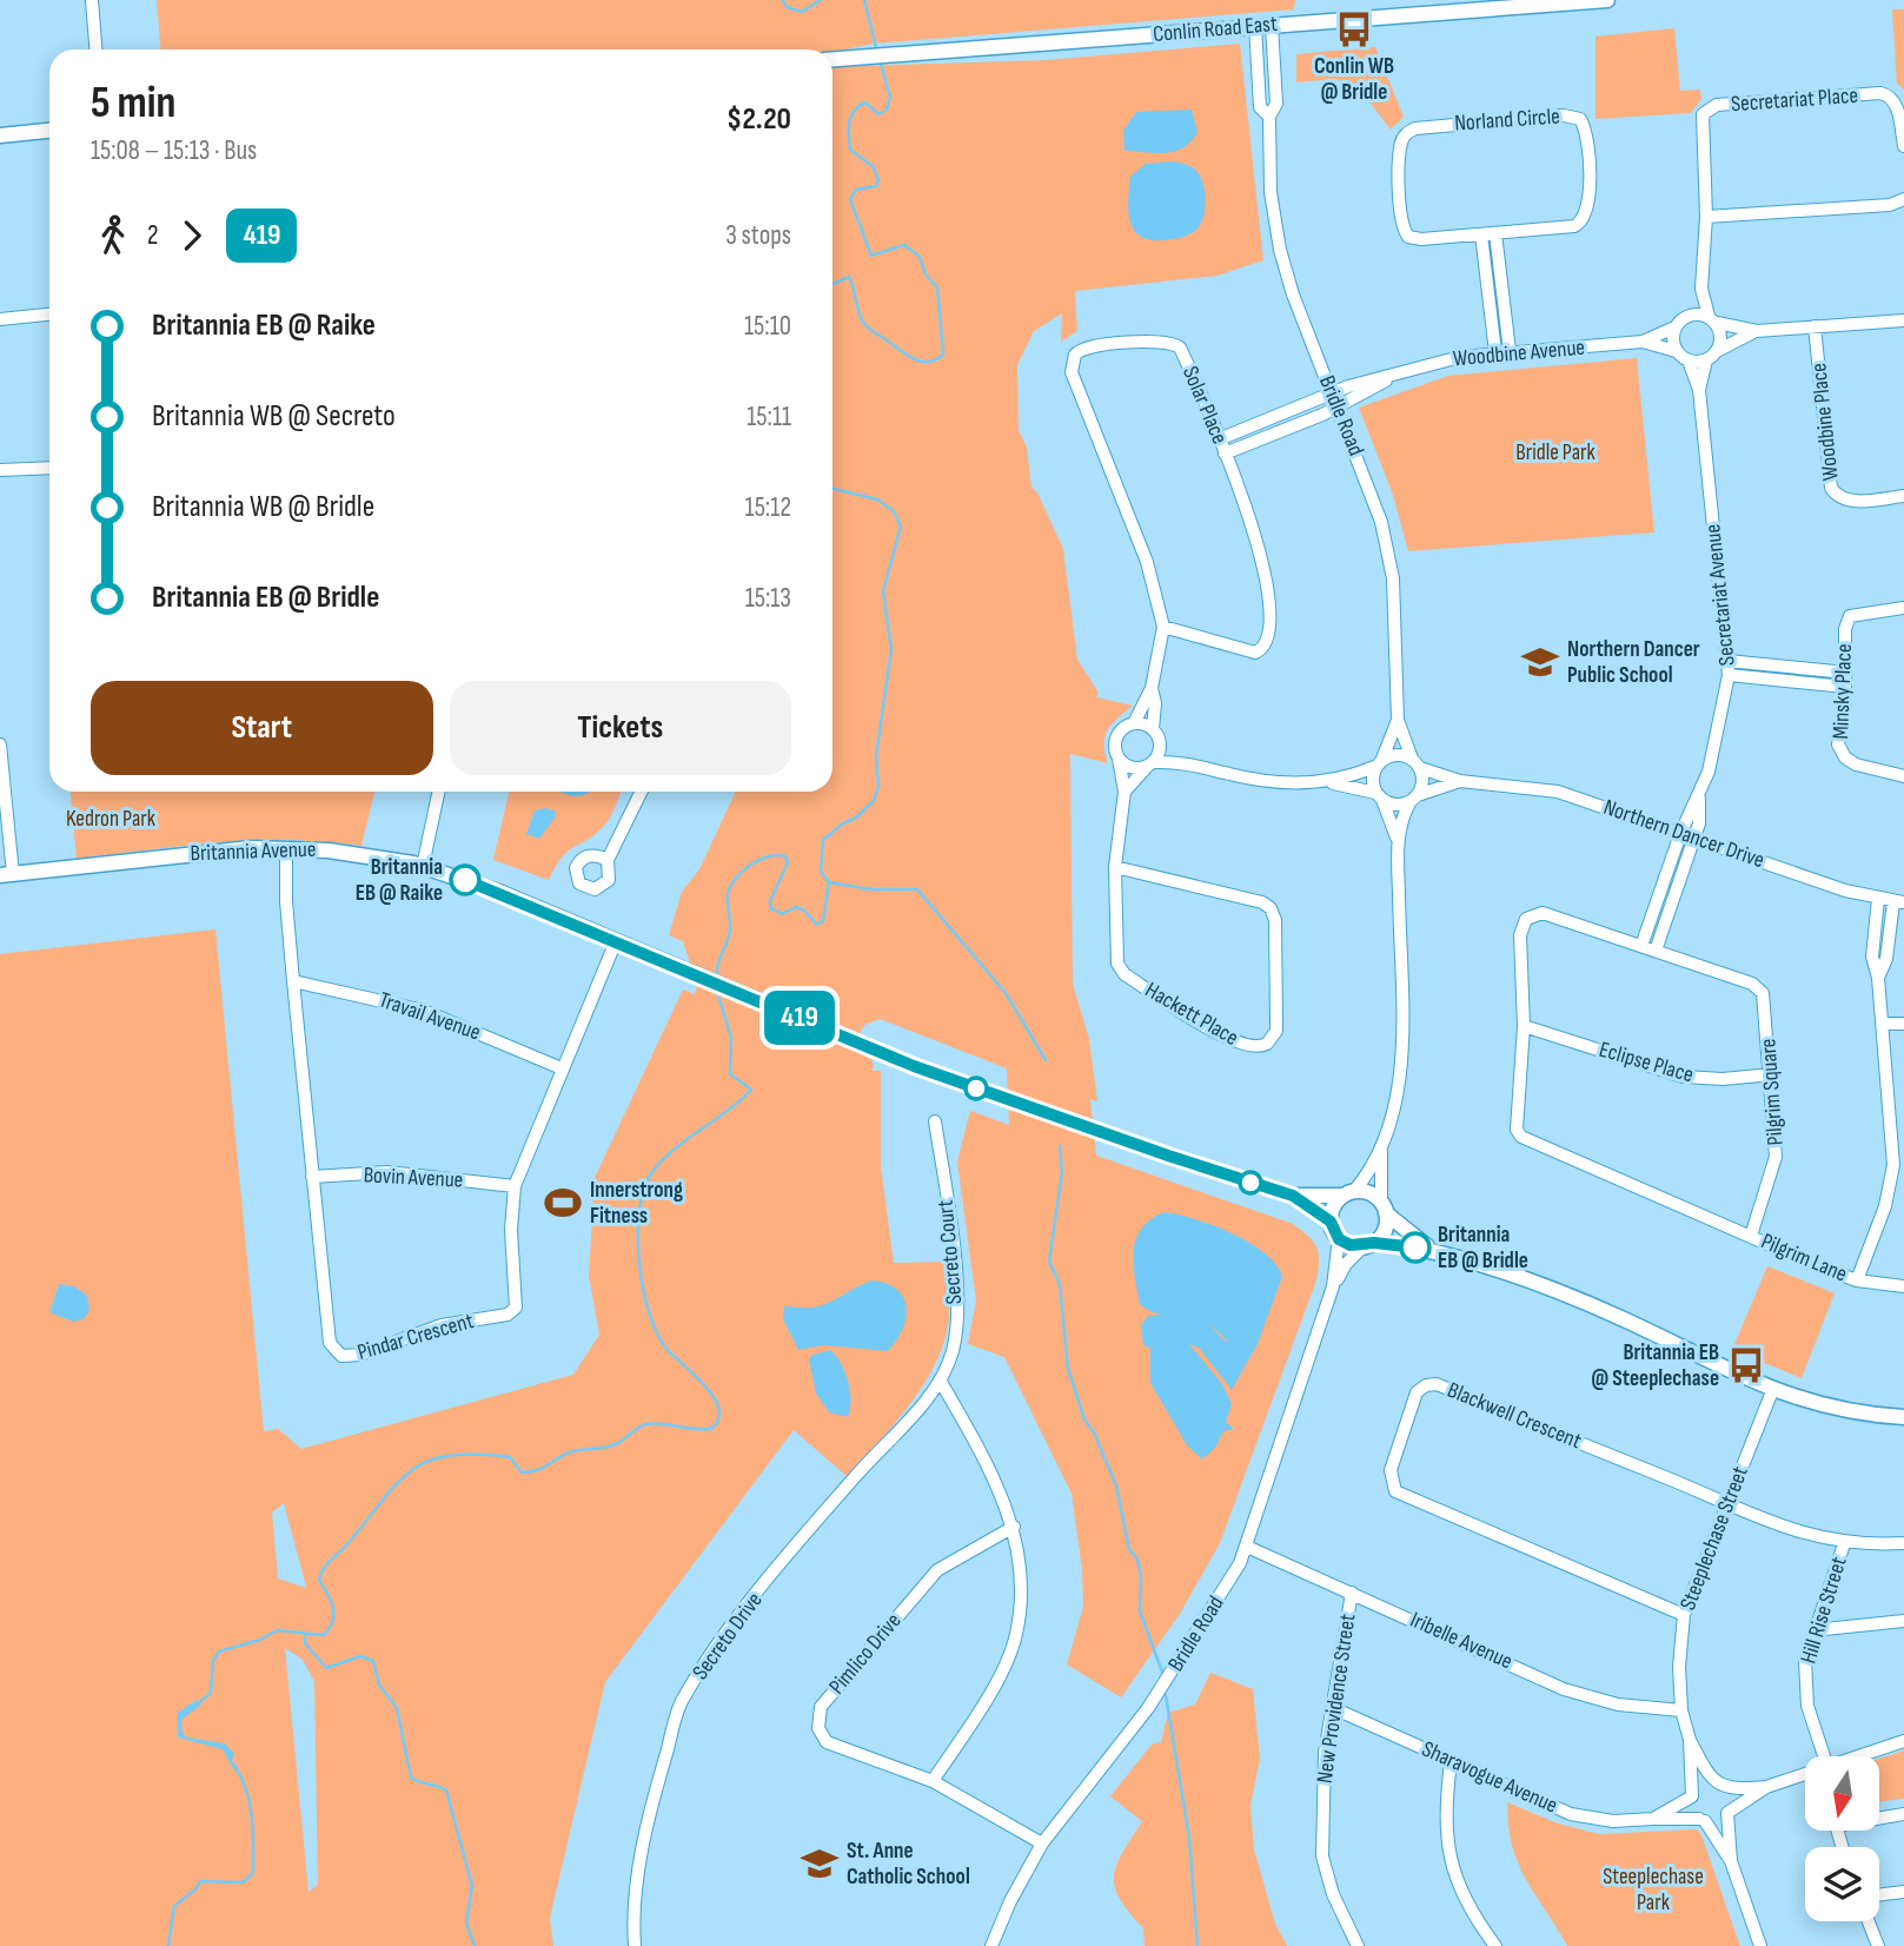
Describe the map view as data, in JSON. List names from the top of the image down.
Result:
{
  "streets": {
    "street": [
      "Conlin Road East",
      "Secretariat Place",
      "Norland Circle",
      "Woodbine Avenue",
      "Solar Place",
      "Bridle Road",
      "Woodbine Place",
      "Secretariat Avenue",
      "Minsky Place",
      "Northern Dancer Drive",
      "Britannia Avenue",
      "Hackett Place",
      "Travail Avenue",
      "Eclipse Place",
      "Pilgrim Square",
      "Bovin Avenue",
      "Secreto Court",
      "Pilgrim Lane",
      "Pindar Crescent",
      "Blackwell Crescent",
      "Steeplechase Street",
      "Hill Rise Street",
      "Secreto Drive",
      "Iribelle Avenue",
      "Pimlico Drive",
      "New Providence Street",
      "Sharavogue Avenue"
    ]
  },
  "crossings": [
    ["Conlin Road East", "Bridle Road"],
    ["Secretariat Place", "Woodbine Avenue"],
    ["Secretariat Place", "Secretariat Avenue"],
    ["Woodbine Avenue", "Solar Place"],
    ["Woodbine Avenue", "Bridle Road"],
    ["Woodbine Avenue", "Secretariat Avenue"],
    ["Solar Place", "Hackett Place"],
    ["Bridle Road", "Northern Dancer Drive"],
    ["Bridle Road", "Iribelle Avenue"],
    ["Bridle Road", "Pimlico Drive"],
    ["Secretariat Avenue", "Northern Dancer Drive"],
    ["Secretariat Avenue", "Pilgrim Square"],
    ["Britannia Avenue", "Pindar Crescent"],
    ["Travail Avenue", "Pindar Crescent"],
    ["Eclipse Place", "Pilgrim Square"],
    ["Pilgrim Square", "Pilgrim Lane"],
    ["Bovin Avenue", "Pindar Crescent"],
    ["Secreto Court", "Secreto Drive"],
    ["Blackwell Crescent", "Steeplechase Street"],
    ["Steeplechase Street", "Iribelle Avenue"],
    ["Steeplechase Street", "Sharavogue Avenue"],
    ["Iribelle Avenue", "New Providence Street"],
    ["New Providence Street", "Sharavogue Avenue"]
  ],
  "parks": ["Bridle Park", "Kedron Park", "Steeplechase Park"],
  "places": {
    "bus stop": ["Conlin WB @ Bridle", "Britannia EB @ Steeplechase"],
    "school or university": ["Northern Dancer Public School", "St. Anne Catholic School"],
    "other": ["Britannia EB @ Raike", "Britannia EB @ Bridle"],
    "sports": ["Innerstrong Fitness"]
  },
  "lines": ["bus line 419"],
  "north": "bottom",
  "page": {
    "on_map": "419",
    "heading": ["5 min", "15:08 – 15:13 · Bus", "$2.20"],
    "legs": ["2", "419", "3 stops"],
    "list": [
      {
        "name": "Britannia EB @ Raike",
        "value": "15:10"
      },
      {
        "name": "Britannia WB @ Secreto",
        "value": "15:11"
      },
      {
        "name": "Britannia WB @ Bridle",
        "value": "15:12"
      },
      {
        "name": "Britannia EB @ Bridle",
        "value": "15:13"
      }
    ],
    "buttons": ["Start", "Tickets"]
  }
}
